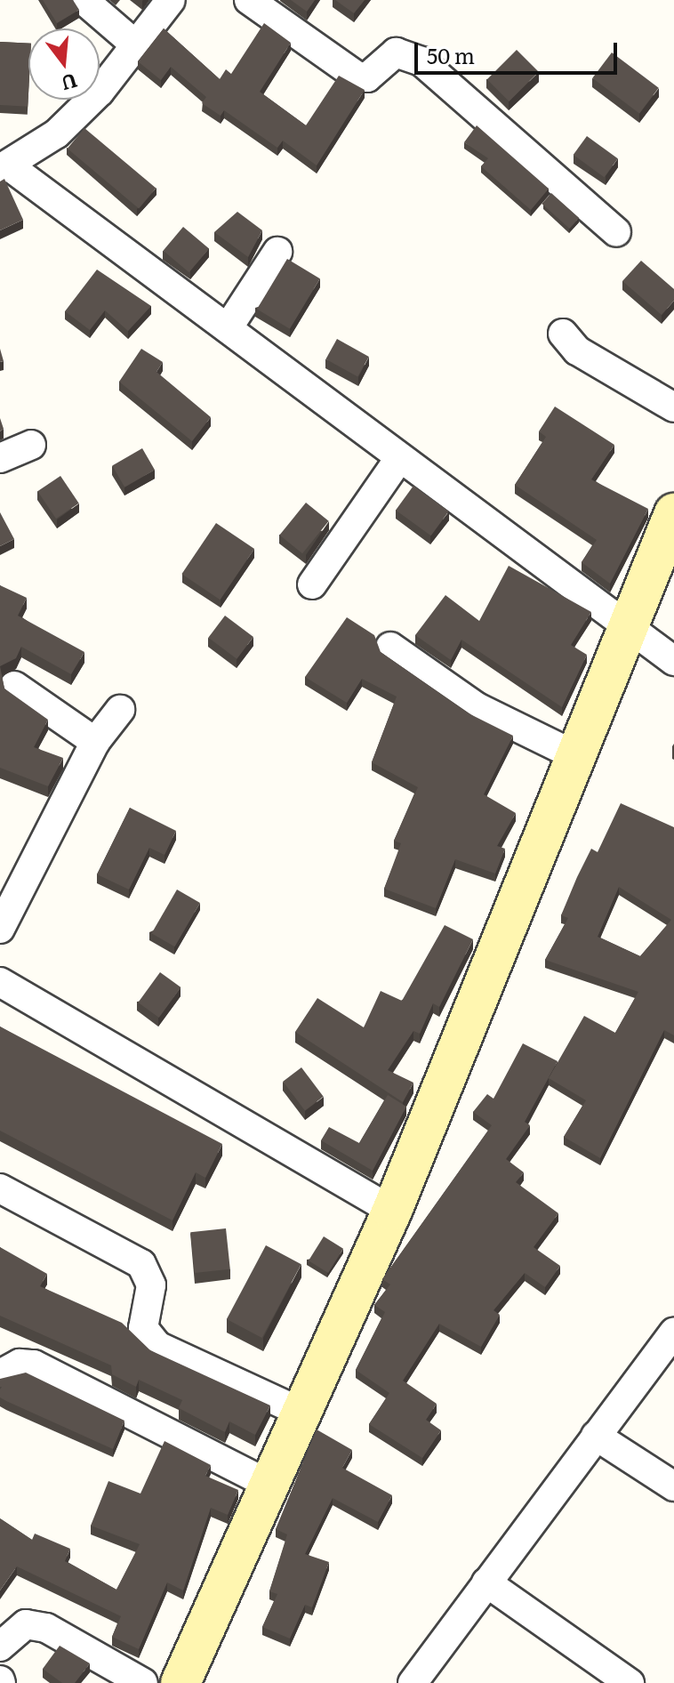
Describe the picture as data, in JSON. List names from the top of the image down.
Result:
{
  "scale_bar": "50 m",
  "north": "bottom"
}
